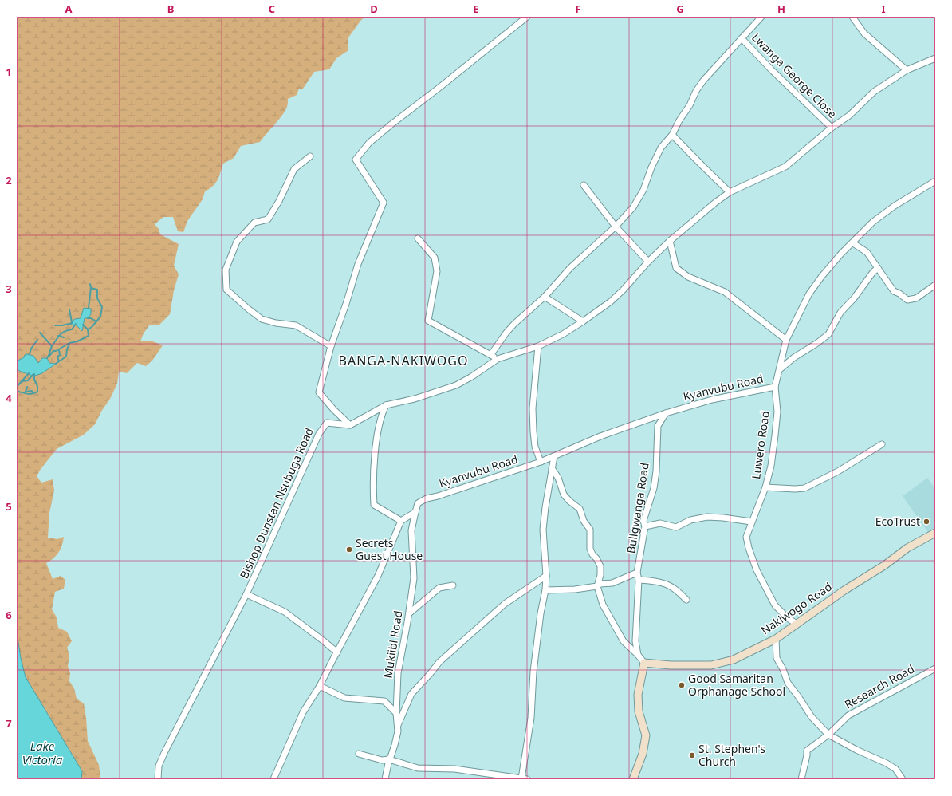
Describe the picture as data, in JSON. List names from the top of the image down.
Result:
{
  "streets": {
    "street": [
      "Lwanga George Close",
      "Kyanvubu Road",
      "Luwero Road",
      "Bishop Dunstan Nsubuga Road",
      "Buligwanga Road",
      "Nakiwogo Road",
      "Mukiibi Road",
      "Research Road"
    ]
  },
  "crossings": [
    ["Kyanvubu Road", "Luwero Road"],
    ["Kyanvubu Road", "Buligwanga Road"],
    ["Kyanvubu Road", "Mukiibi Road"],
    ["Luwero Road", "Nakiwogo Road"]
  ],
  "districts": ["BANGA-NAKIWOGO"],
  "water": ["Lake Victoria"],
  "places": [
    "EcoTrust",
    "Secrets Guest House",
    "Good Samaritan Orphanage School",
    "St. Stephen's Church"
  ],
  "grid": {
    "columns": [
      "A",
      "B",
      "C",
      "D",
      "E",
      "F",
      "G",
      "H",
      "I"
    ],
    "rows": [
      "1",
      "2",
      "3",
      "4",
      "5",
      "6",
      "7"
    ]
  }
}
